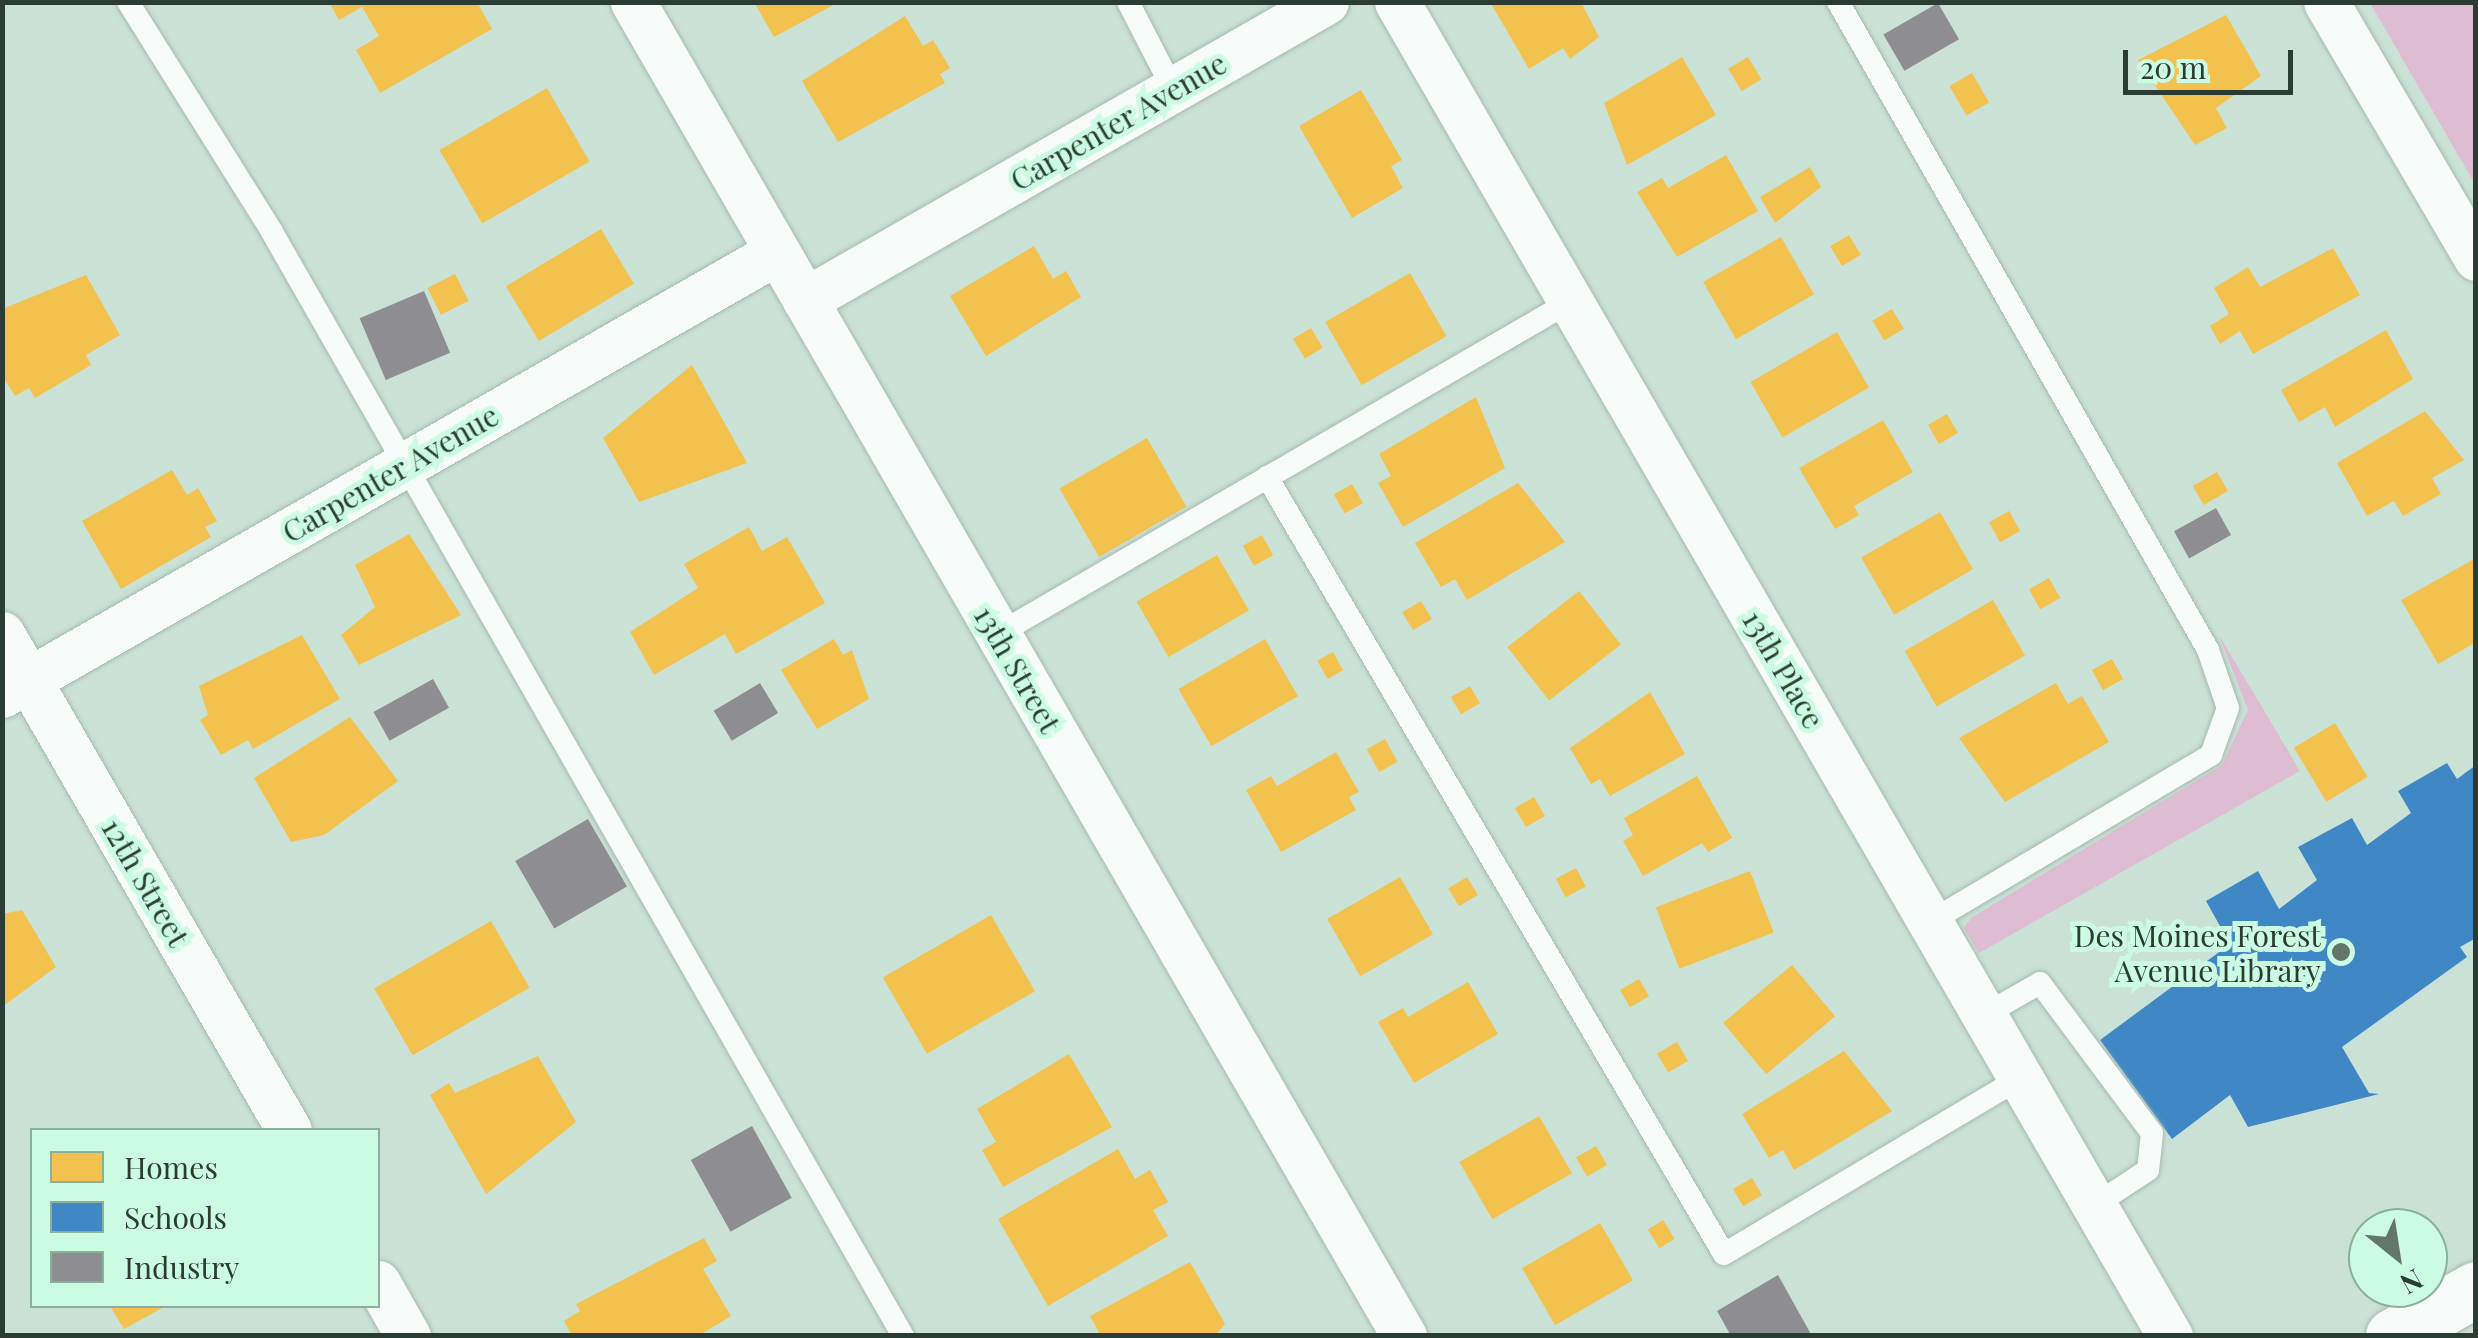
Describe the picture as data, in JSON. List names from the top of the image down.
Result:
{
  "streets": {
    "street": [
      "Carpenter Avenue",
      "13th Street",
      "13th Place",
      "12th Street"
    ]
  },
  "crossings": [
    ["Carpenter Avenue", "13th Street"],
    ["Carpenter Avenue", "12th Street"]
  ],
  "places": ["Des Moines Forest Avenue Library"],
  "legend": ["Homes", "Schools", "Industry"],
  "scale_bar": "20 m",
  "north": "bottom right"
}
